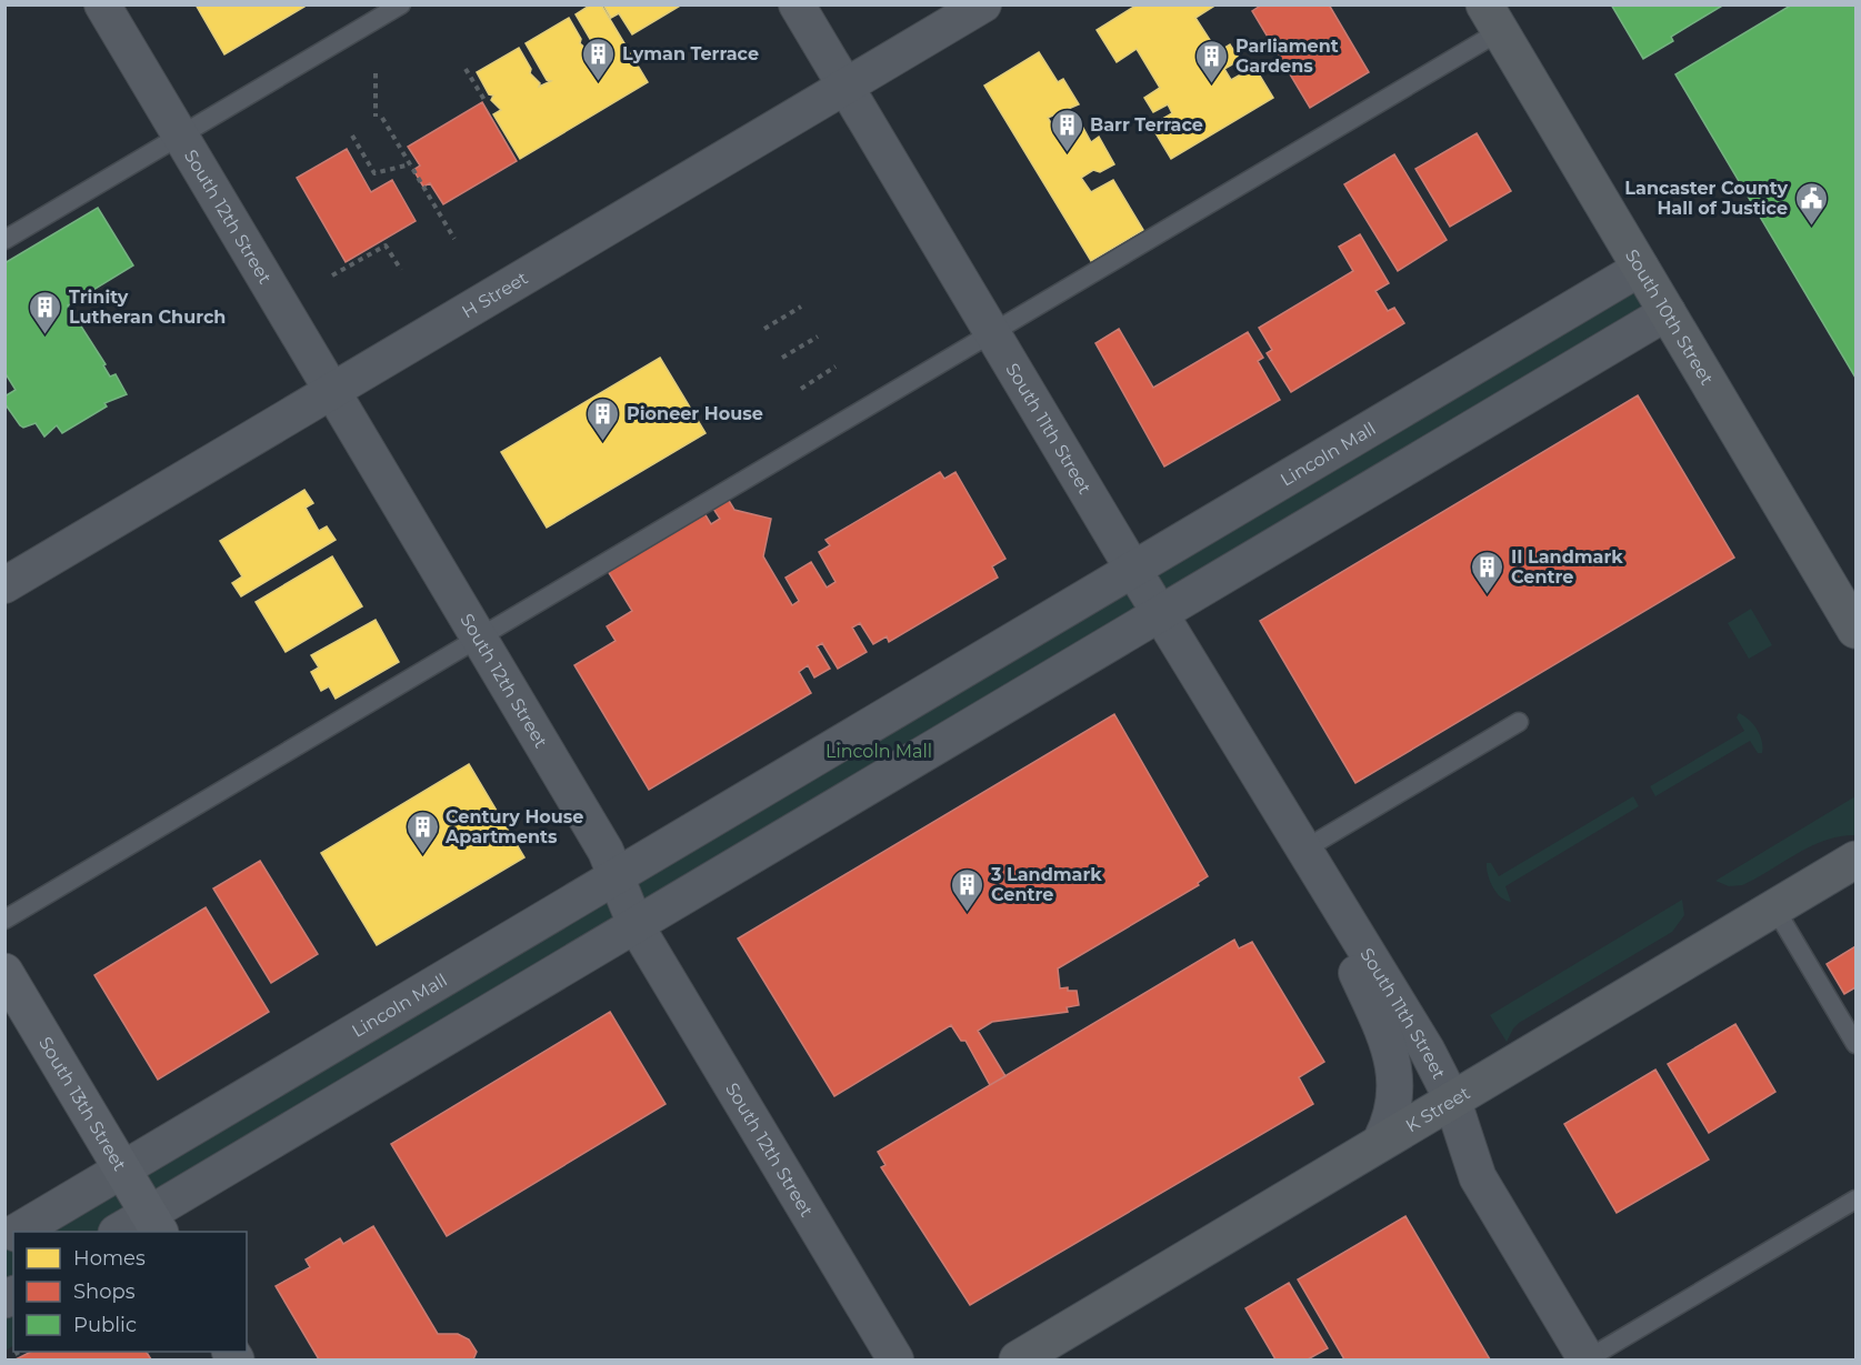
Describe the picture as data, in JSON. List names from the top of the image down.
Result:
{
  "streets": {
    "main road": ["South 10th Street", "South 13th Street", "K Street"],
    "street": [
      "South 12th Street",
      "H Street",
      "South 11th Street",
      "Lincoln Mall"
    ]
  },
  "crossings": [
    ["South 12th Street", "H Street"],
    ["South 12th Street", "Lincoln Mall"],
    ["H Street", "South 11th Street"],
    ["South 10th Street", "Lincoln Mall"],
    ["South 11th Street", "Lincoln Mall"],
    ["South 11th Street", "K Street"],
    ["Lincoln Mall", "South 13th Street"]
  ],
  "parks": ["Lincoln Mall"],
  "places": {
    "building": [
      "Lyman Terrace",
      "Parliament Gardens",
      "Barr Terrace",
      "Trinity Lutheran Church",
      "Pioneer House",
      "II Landmark Centre",
      "Century House Apartments",
      "3 Landmark Centre"
    ],
    "public building": ["Lancaster County Hall of Justice"]
  },
  "legend": ["Homes", "Shops", "Public"]
}
